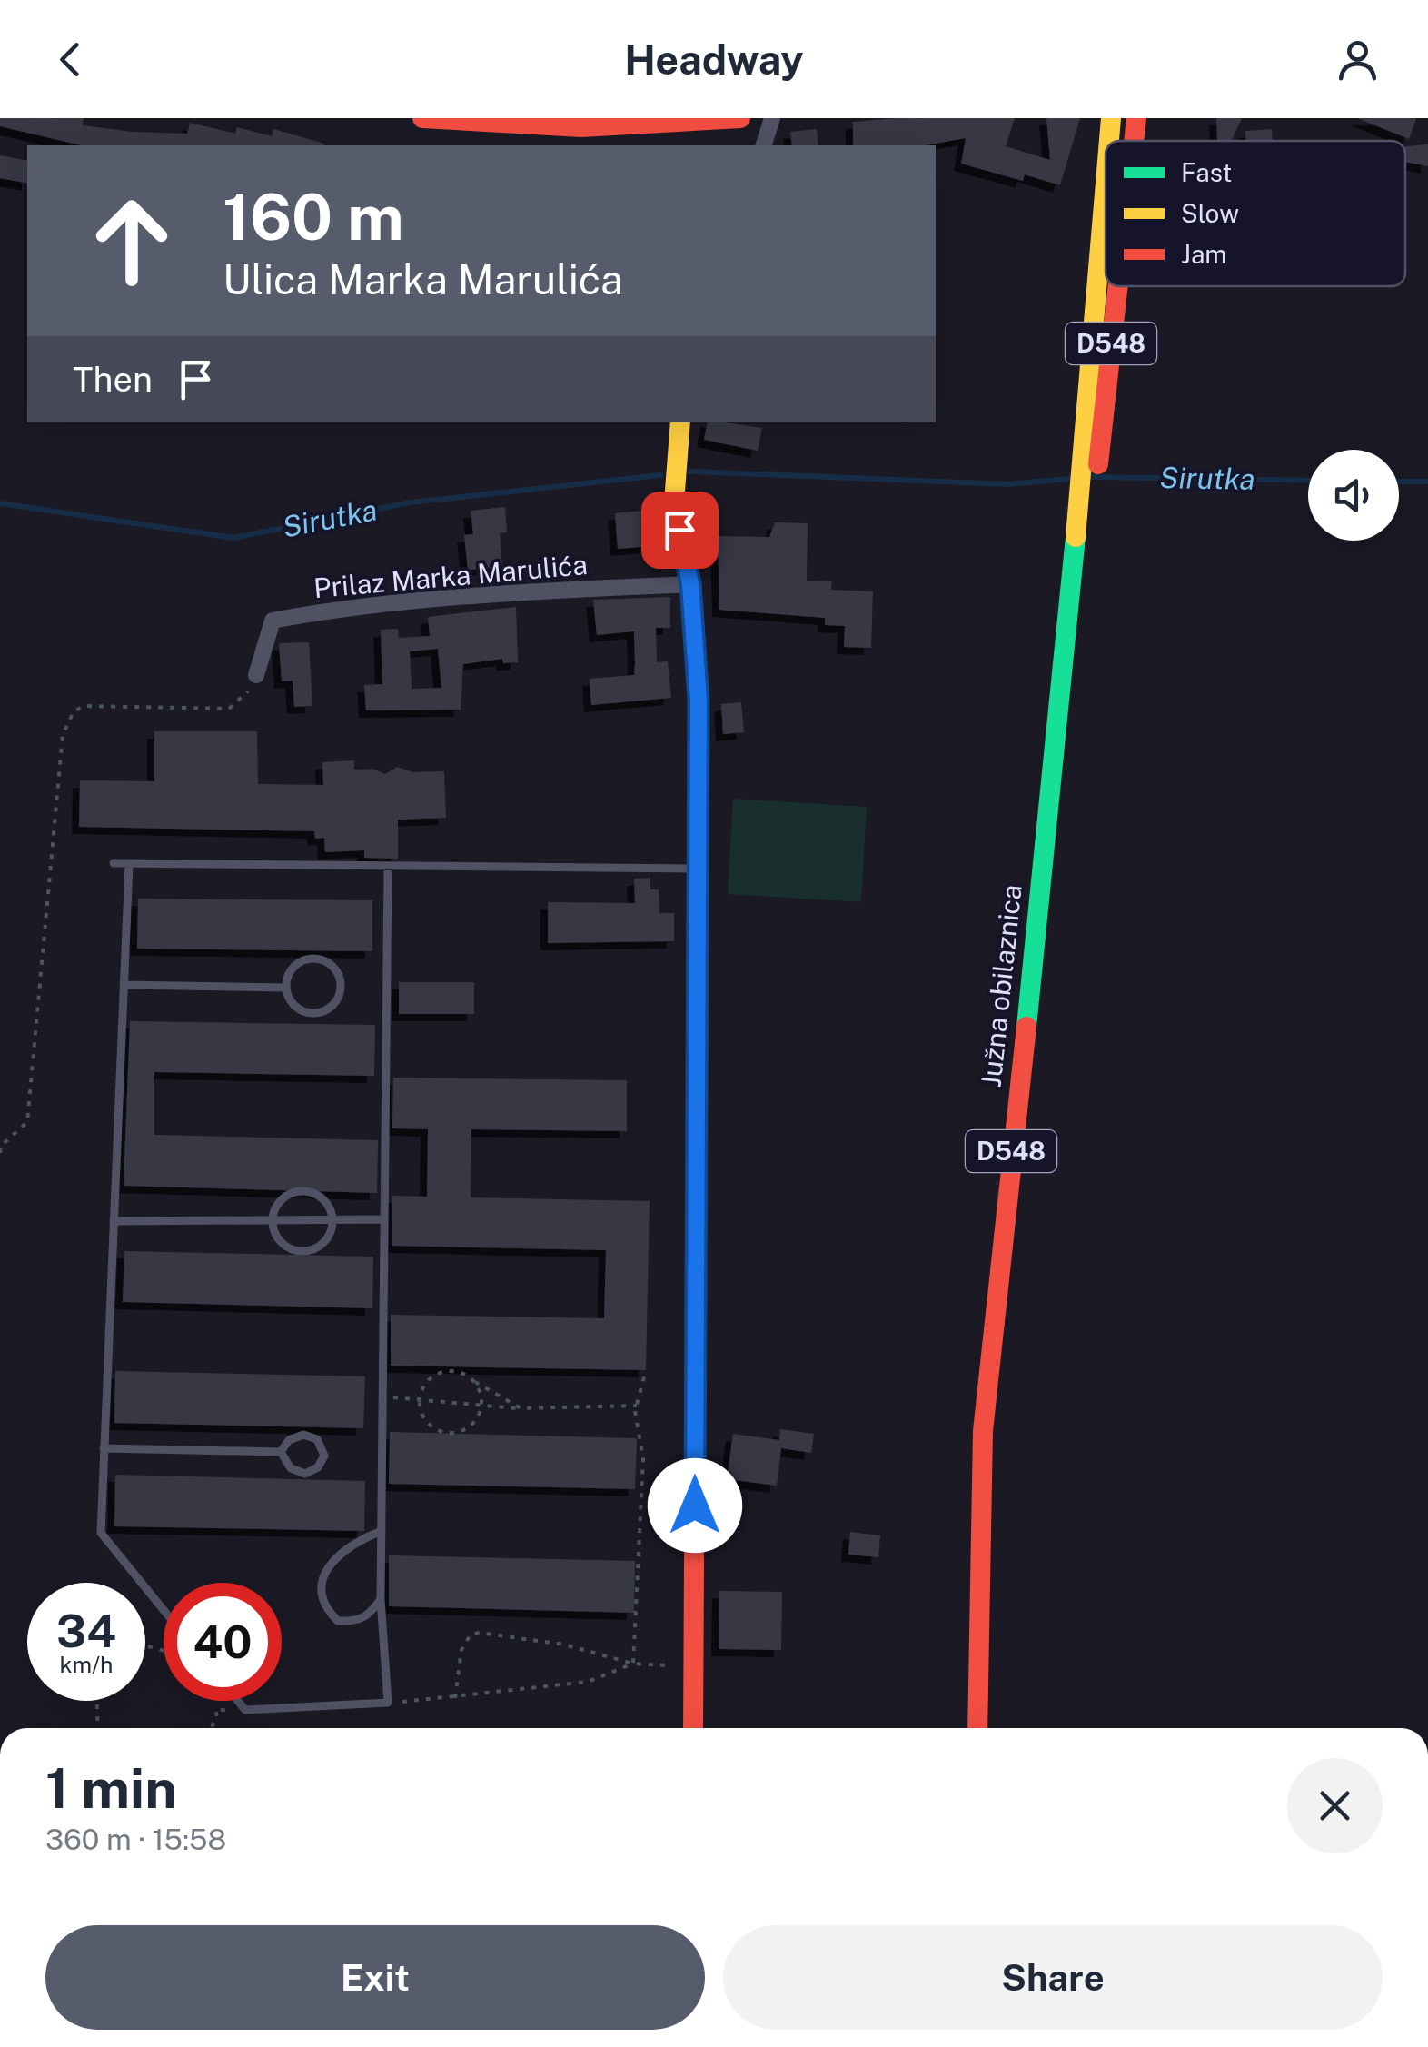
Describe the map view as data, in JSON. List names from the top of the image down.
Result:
{
  "streets": {
    "main road": ["D548", "Južna obilaznica"],
    "street": ["Prilaz Marka Marulića"]
  },
  "water": ["Sirutka"],
  "legend": ["Fast", "Slow", "Jam"],
  "page": {
    "header": "Headway",
    "turn": ["160 m", "Ulica Marka Marulića"],
    "then": "Then",
    "speed": "34 km/h",
    "limit": "40",
    "heading": ["1 min", "360 m · 15:58"],
    "buttons": ["Exit", "Share"]
  }
}
